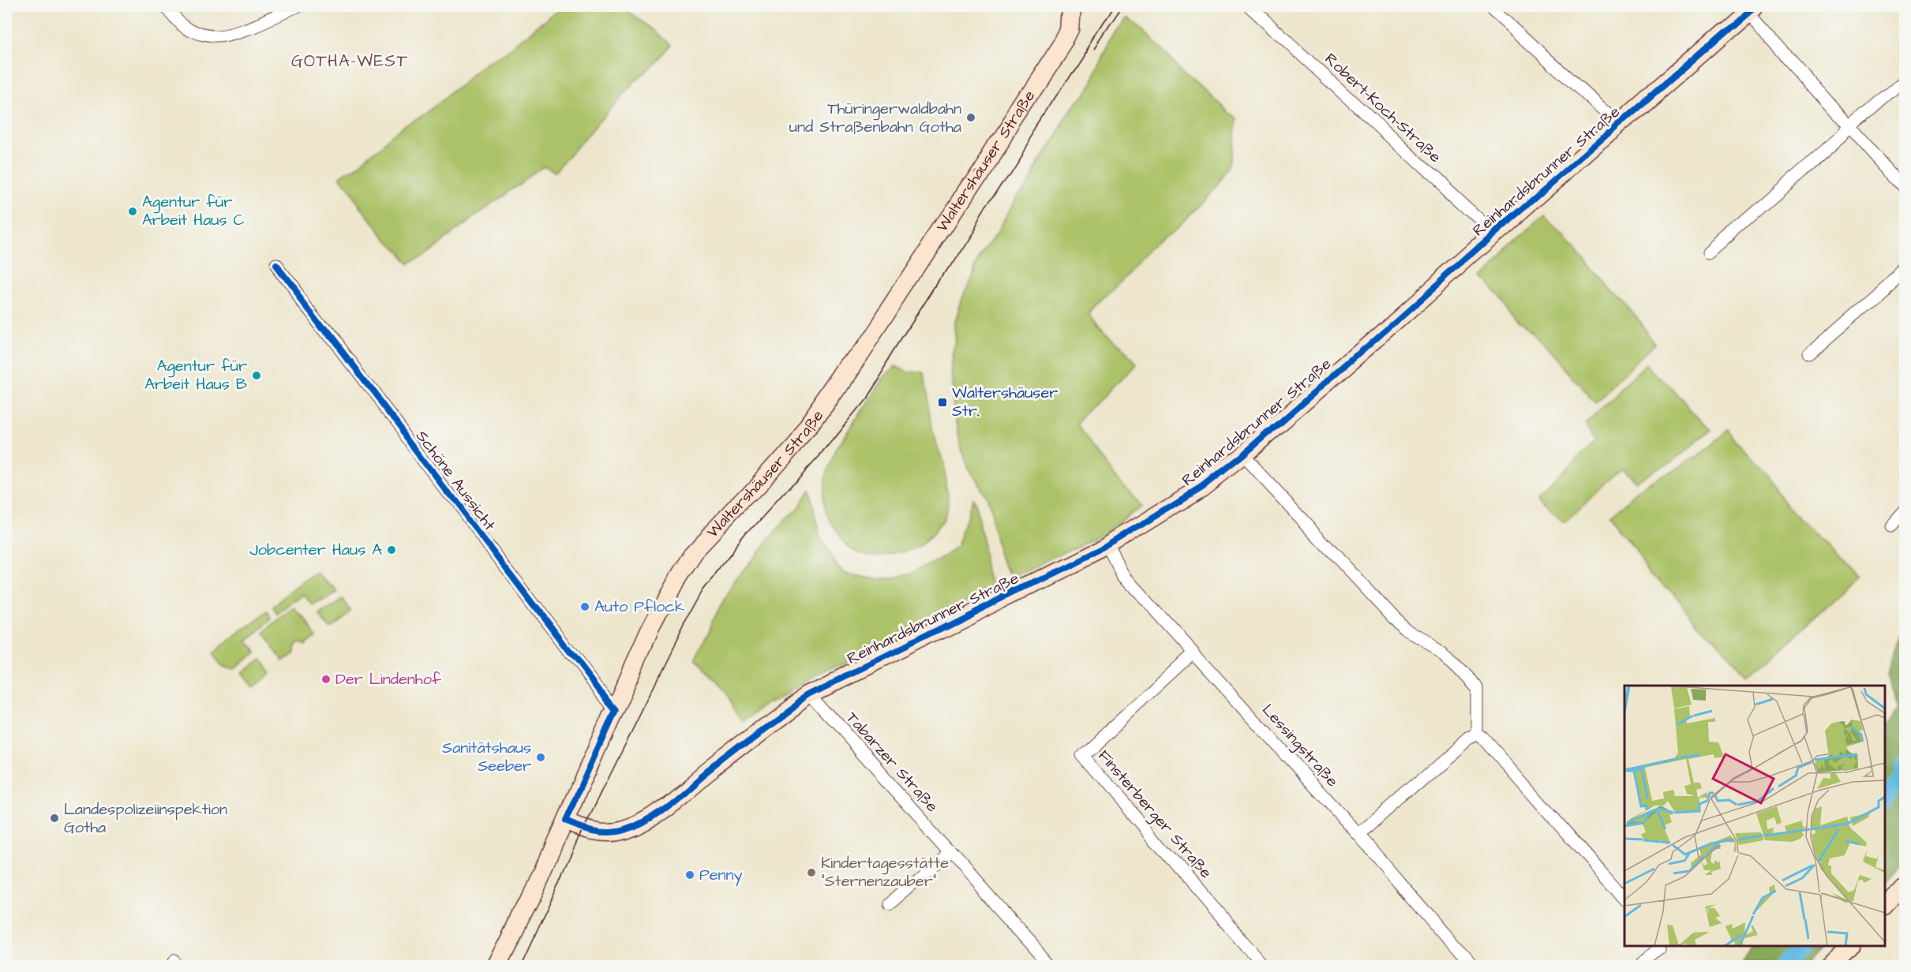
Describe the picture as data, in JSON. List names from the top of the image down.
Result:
{
  "streets": {
    "street": [
      "Robert-Koch-Straße",
      "Waltershäuser Straße",
      "Reinhardsbrunner Straße",
      "Schöne Aussicht",
      "Lessingstraße",
      "Tabarzer Straße",
      "Finsterberger Straße"
    ]
  },
  "crossings": [
    ["Robert-Koch-Straße", "Reinhardsbrunner Straße"],
    ["Waltershäuser Straße", "Reinhardsbrunner Straße"],
    ["Waltershäuser Straße", "Schöne Aussicht"],
    ["Reinhardsbrunner Straße", "Lessingstraße"],
    ["Reinhardsbrunner Straße", "Tabarzer Straße"],
    ["Lessingstraße", "Finsterberger Straße"]
  ],
  "districts": ["GOTHA-WEST"],
  "places": {
    "other": [
      "Thüringerwaldbahn und Straßenbahn Gotha",
      "Agentur für Arbeit Haus C",
      "Agentur für Arbeit Haus B",
      "Jobcenter Haus A",
      "Auto Pflock",
      "Der Lindenhof",
      "Sanitätshaus Seeber",
      "Landespolizeiinspektion Gotha",
      "Kindertagesstätte \"Sternenzauber\"",
      "Penny"
    ],
    "transit": ["Waltershäuser Str."]
  }
}
